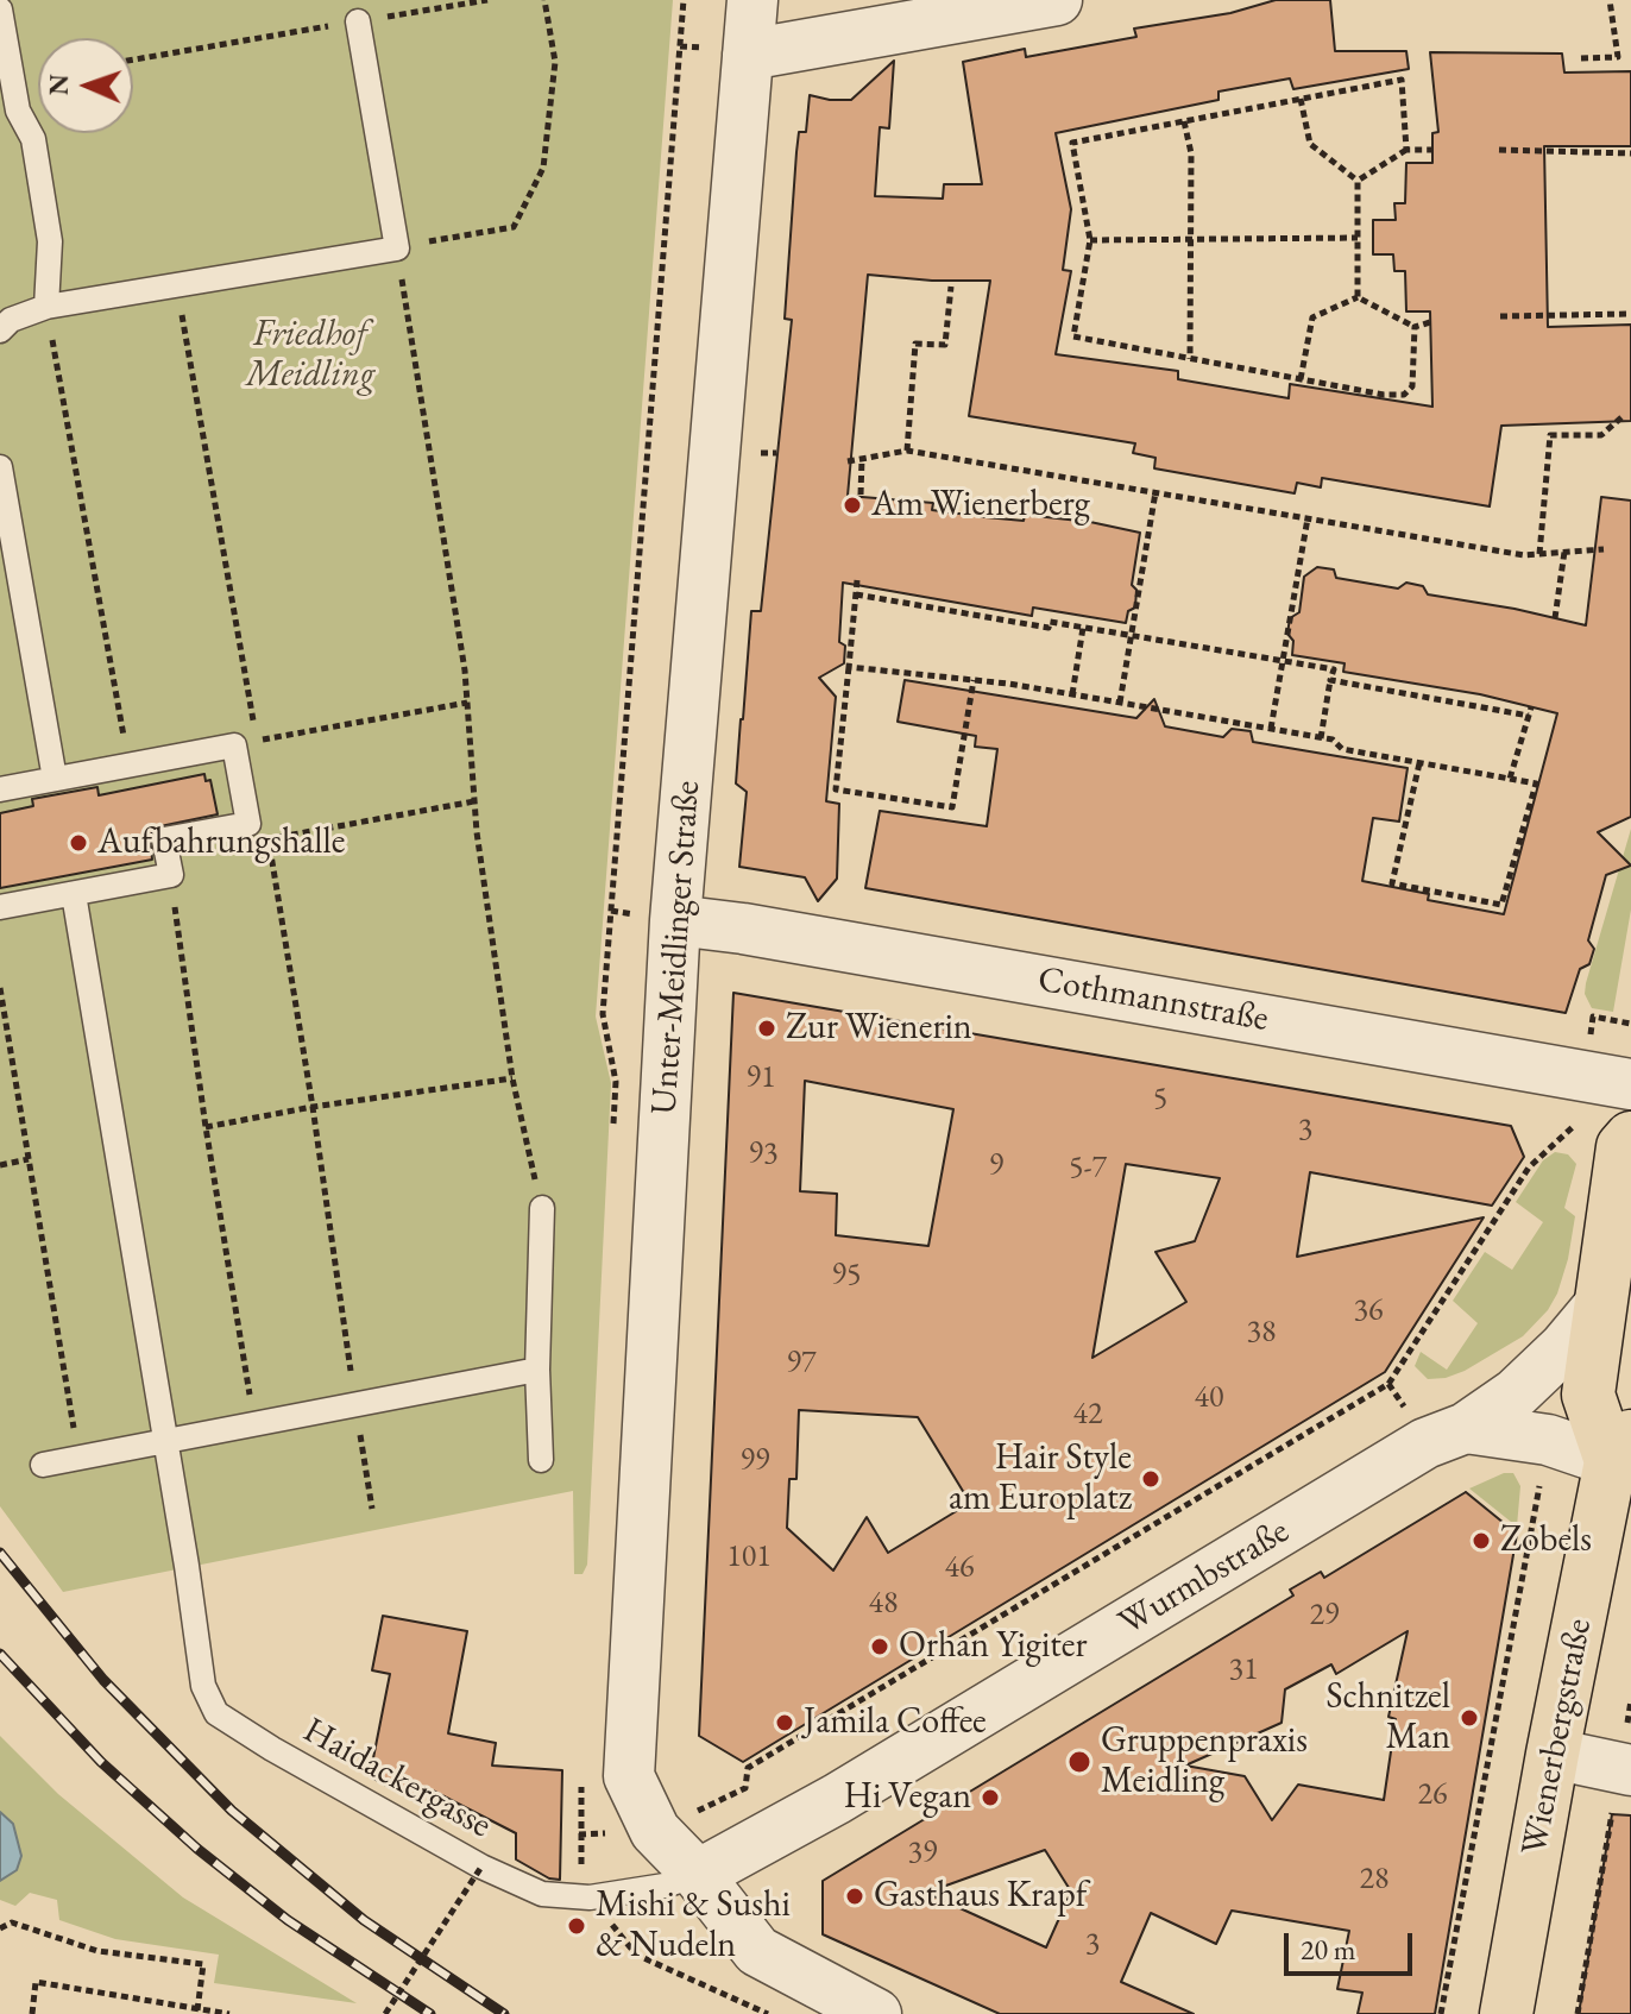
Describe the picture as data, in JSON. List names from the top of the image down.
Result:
{
  "streets": {
    "main road": ["Wienerbergstraße"],
    "street": ["Unter-Meidlinger Straße", "Cothmannstraße", "Wurmbstraße"],
    "lane": ["Haidackergasse"]
  },
  "crossings": [
    ["Unter-Meidlinger Straße", "Cothmannstraße"],
    ["Unter-Meidlinger Straße", "Wurmbstraße"],
    ["Unter-Meidlinger Straße", "Haidackergasse"],
    ["Wurmbstraße", "Haidackergasse"]
  ],
  "parks": ["Friedhof Meidling"],
  "places": [
    "Am Wienerberg",
    "Aufbahrungshalle",
    "Zur Wienerin",
    "Hair Style am Europlatz",
    "Zobels",
    "Orhan Yigiter",
    "Schnitzel Man",
    "Jamila Coffee",
    "Gruppenpraxis Meidling",
    "Hi Vegan",
    "Gasthaus Krapf",
    "Mishi & Sushi & Nudeln"
  ],
  "house_numbers": [
    "91",
    "5",
    "3",
    "93",
    "9",
    "5-7",
    "95",
    "36",
    "38",
    "97",
    "40",
    "42",
    "99",
    "101",
    "46",
    "48",
    "29",
    "31",
    "26",
    "39",
    "28",
    "3"
  ],
  "scale_bar": "20 m",
  "north": "left"
}
